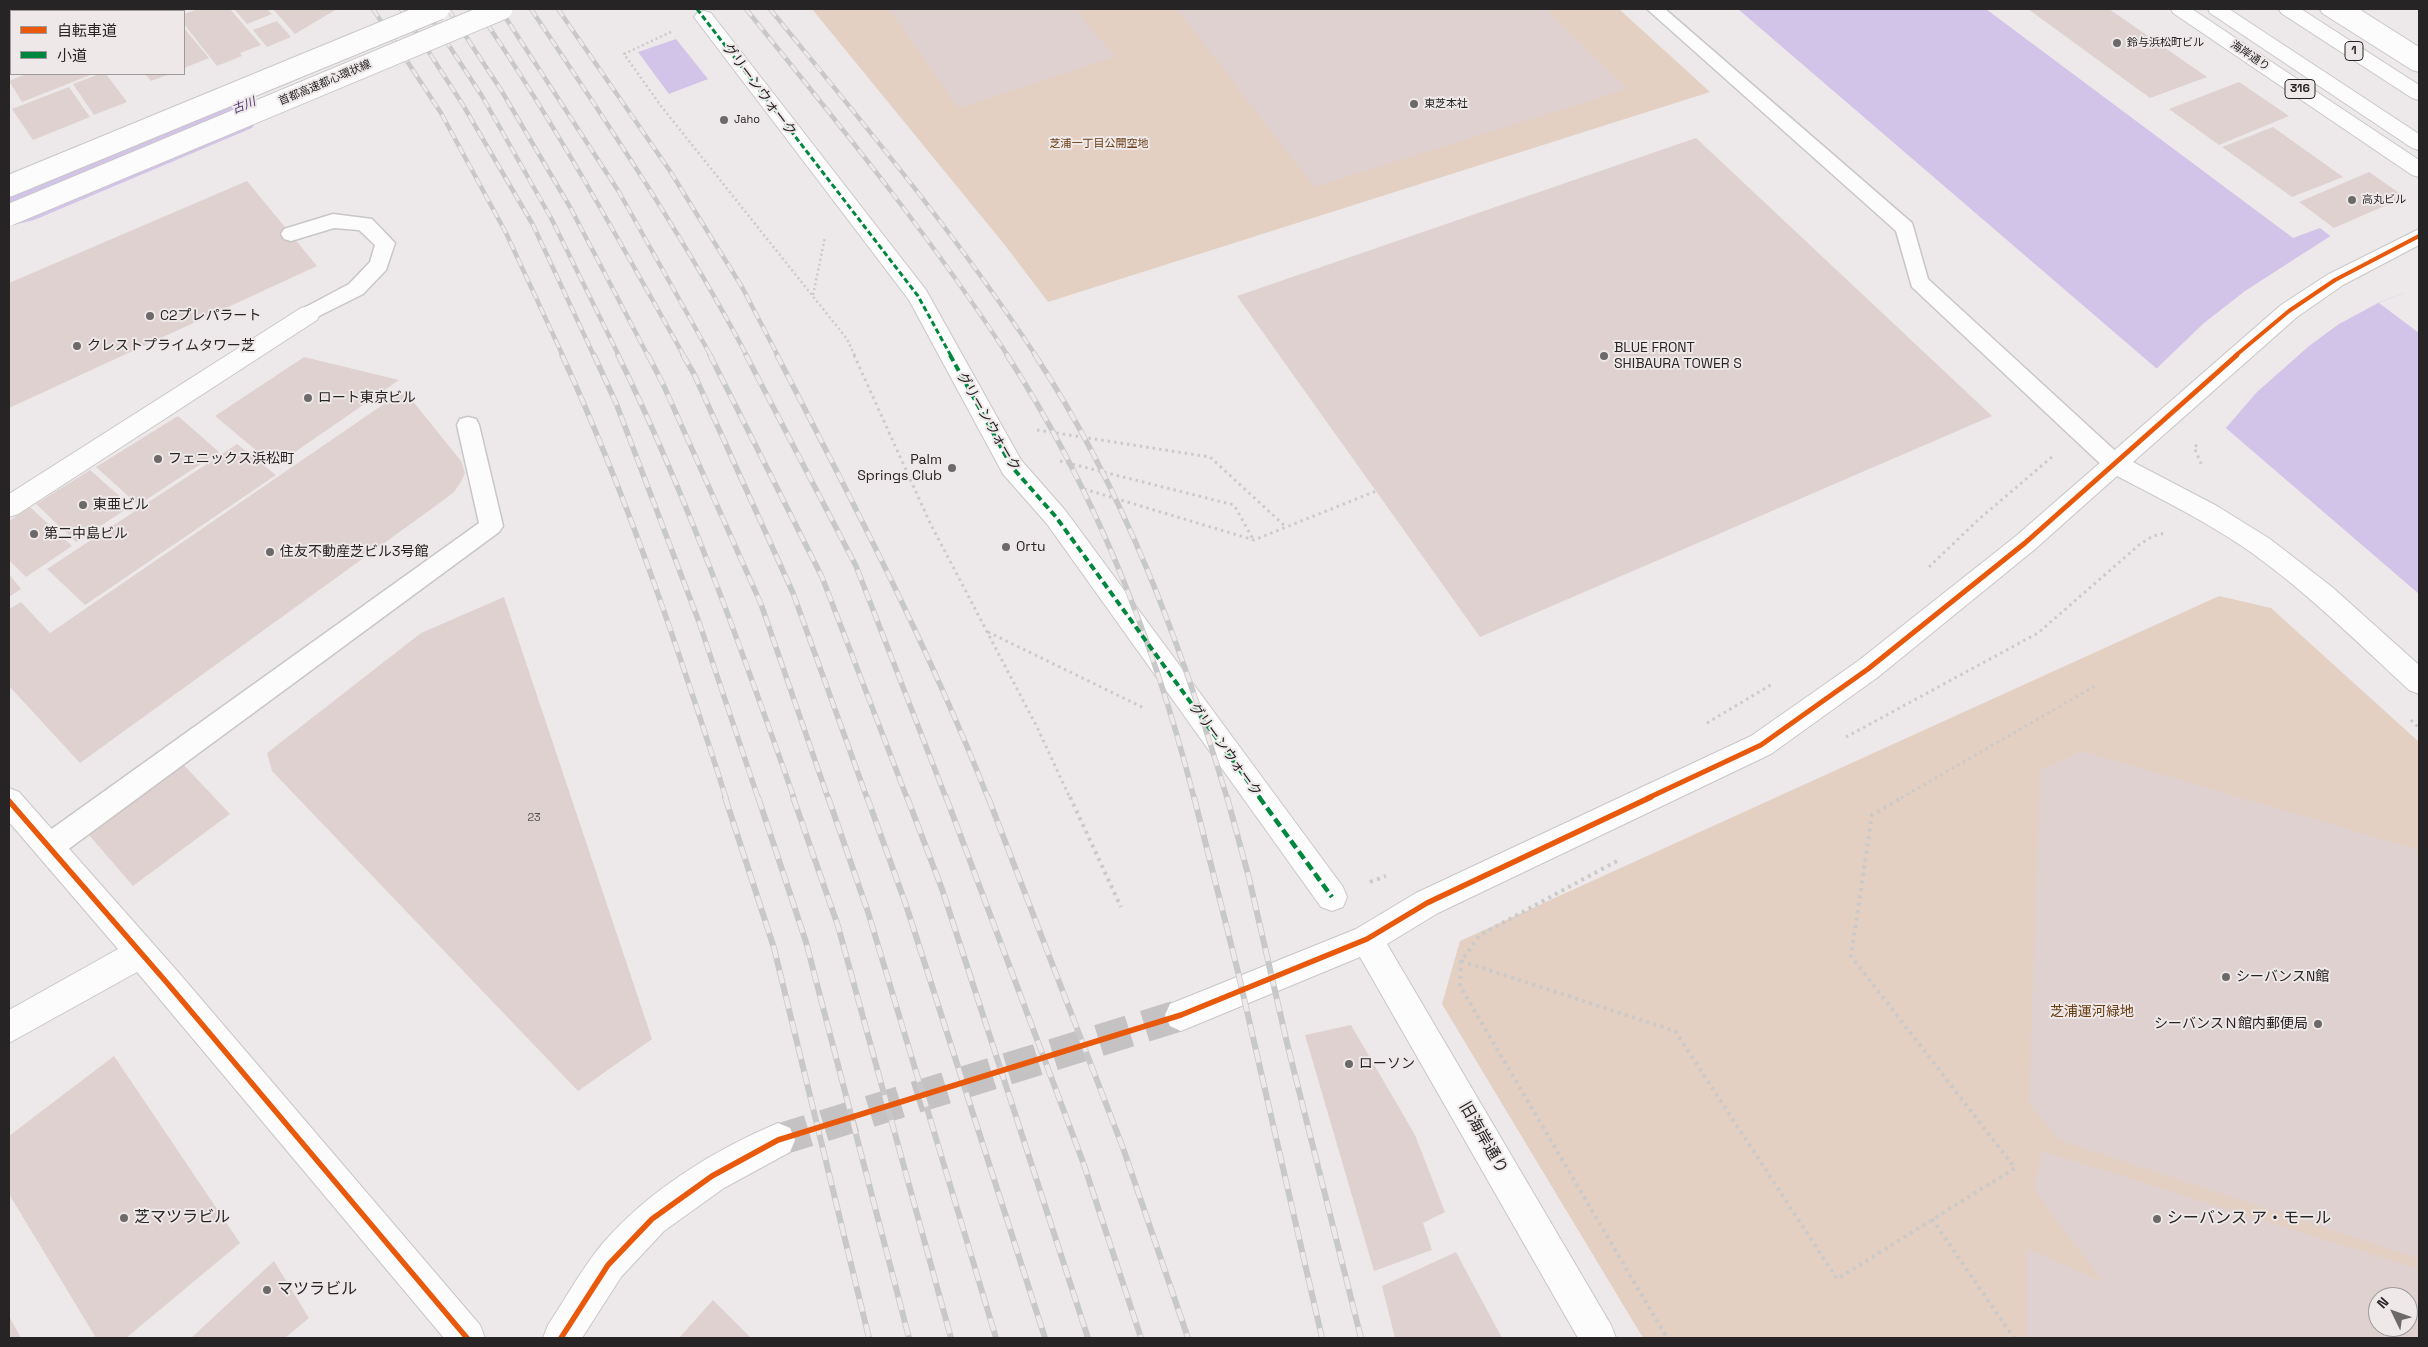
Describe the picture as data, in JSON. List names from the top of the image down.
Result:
{
  "streets": {
    "main road": [
      "1",
      "海岸通り",
      "首都高速都心環状線",
      "316",
      "グリーンウォーク",
      "旧海岸通り"
    ]
  },
  "water": ["古川"],
  "parks": ["芝浦一丁目公開空地", "芝浦運河緑地"],
  "places": [
    "鈴与浜松町ビル",
    "東芝本社",
    "Jaho",
    "高丸ビル",
    "C2プレパラート",
    "クレストプライムタワー芝",
    "BLUE FRONT SHIBAURA TOWER S",
    "ロート東京ビル",
    "フェニックス浜松町",
    "Palm Springs Club",
    "東亜ビル",
    "第二中島ビル",
    "Ortu",
    "住友不動産芝ビル3号館",
    "シーバンスN館",
    "シーバンスＮ館内郵便局",
    "ローソン",
    "芝マツラビル",
    "シーバンス ア・モール",
    "マツラビル"
  ],
  "house_numbers": ["23"],
  "legend": ["自転車道", "小道"],
  "north": "top left"
}
